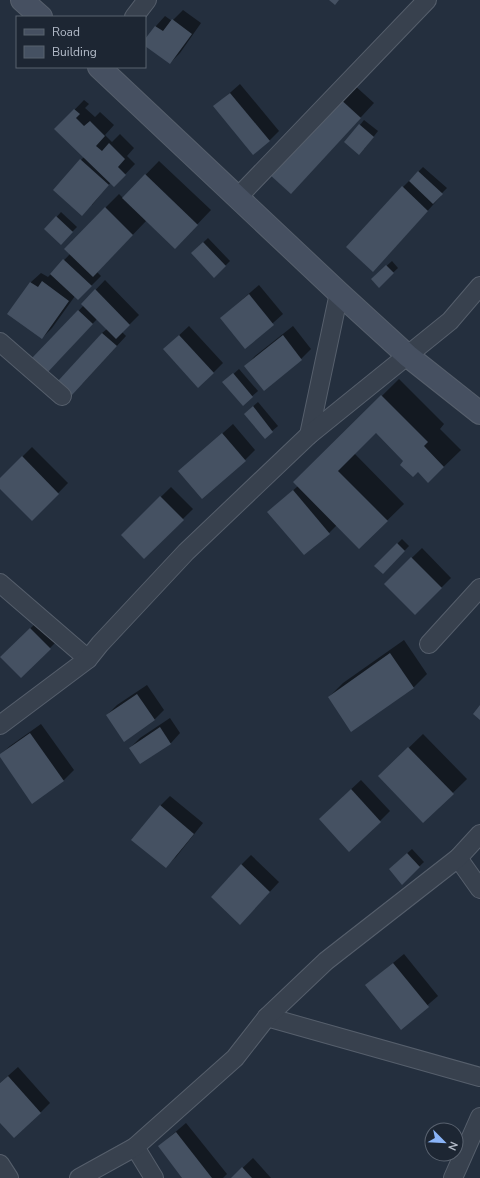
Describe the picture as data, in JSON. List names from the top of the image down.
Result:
{
  "legend": ["Road", "Building"],
  "north": "bottom right"
}
